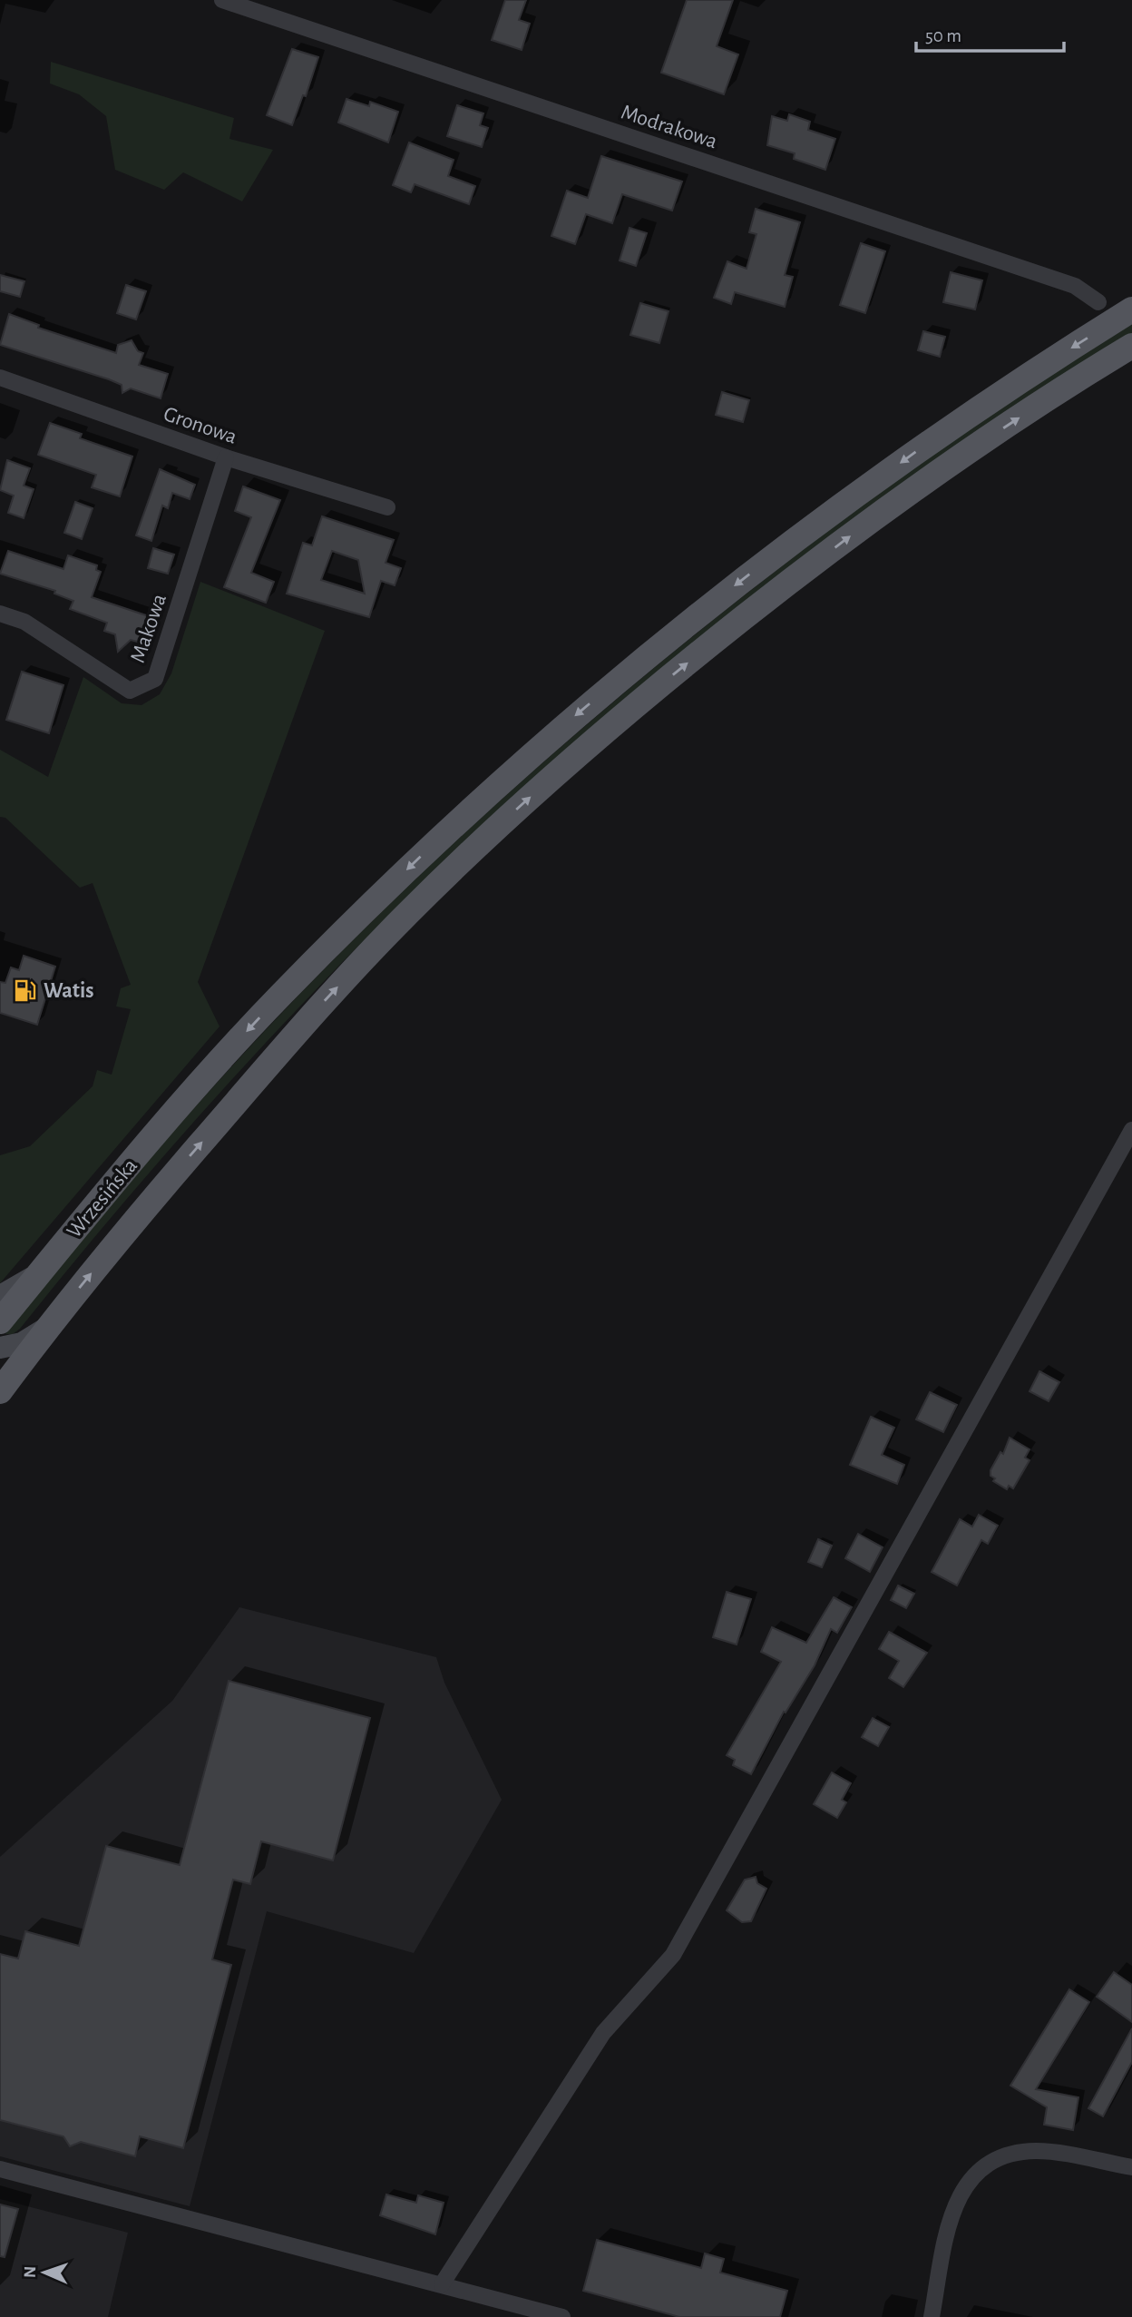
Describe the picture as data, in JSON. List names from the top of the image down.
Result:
{
  "streets": {
    "main road": ["Wrzesińska"],
    "street": ["Modrakowa", "Gronowa", "Makowa"]
  },
  "crossings": [
    ["Gronowa", "Makowa"]
  ],
  "places": {
    "fuel station": ["Watis"]
  },
  "scale_bar": "50 m",
  "north": "left"
}
